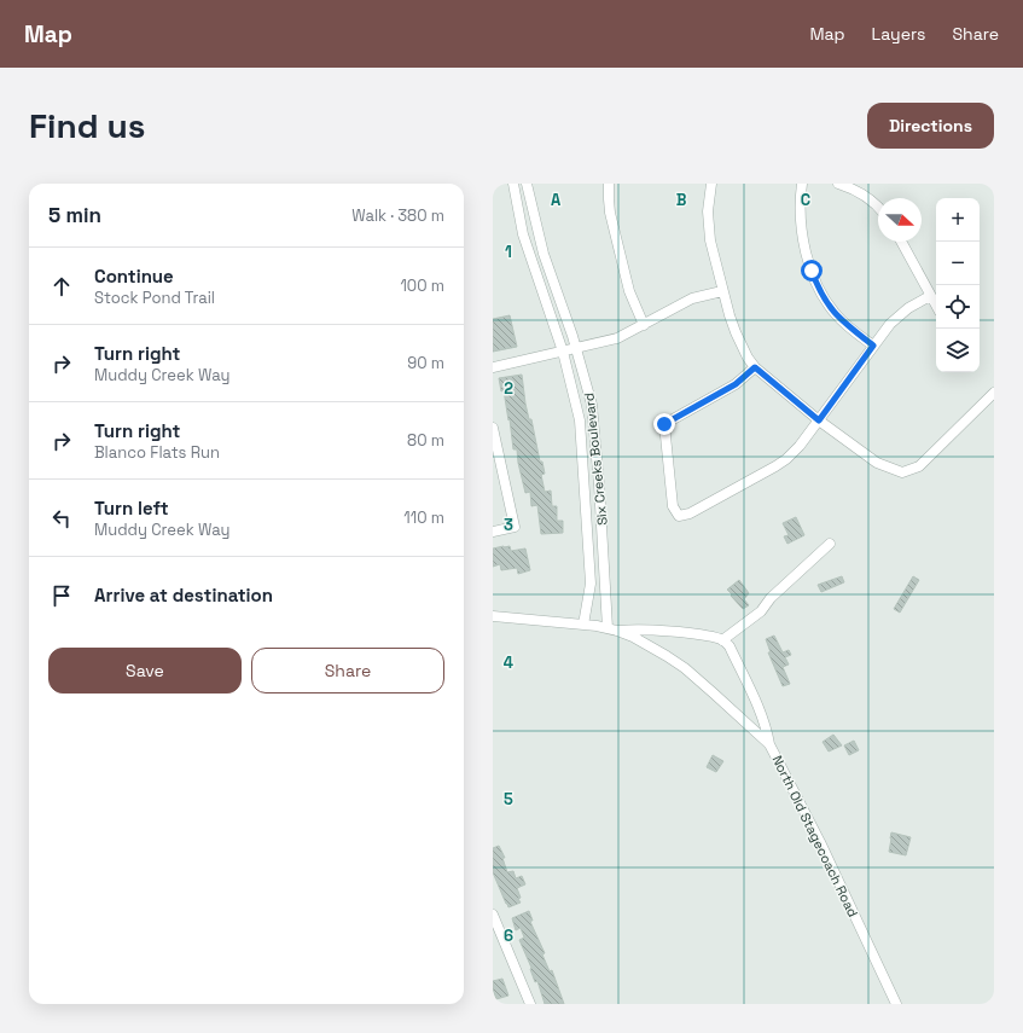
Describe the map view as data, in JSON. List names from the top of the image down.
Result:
{
  "streets": {
    "street": ["Six Creeks Boulevard", "North Old Stagecoach Road"]
  },
  "crossings": [
    ["Six Creeks Boulevard", "North Old Stagecoach Road"]
  ],
  "north": "right",
  "page": {
    "header": "Map",
    "nav": ["Map", "Layers", "Share"],
    "buttons": [
      "Directions",
      ["Save", "Share"]
    ],
    "title": "Find us",
    "heading": ["5 min", "Walk · 380 m"],
    "map_buttons": ["+", "−"],
    "list": [
      ["Continue", "Stock Pond Trail", "100 m"],
      ["Turn right", "Muddy Creek Way", "90 m"],
      ["Turn right", "Blanco Flats Run", "80 m"],
      ["Turn left", "Muddy Creek Way", "110 m"],
      "Arrive at destination"
    ]
  },
  "grid": {
    "columns": ["A", "B", "C"],
    "rows": [
      "1",
      "2",
      "3",
      "4",
      "5",
      "6"
    ]
  }
}
